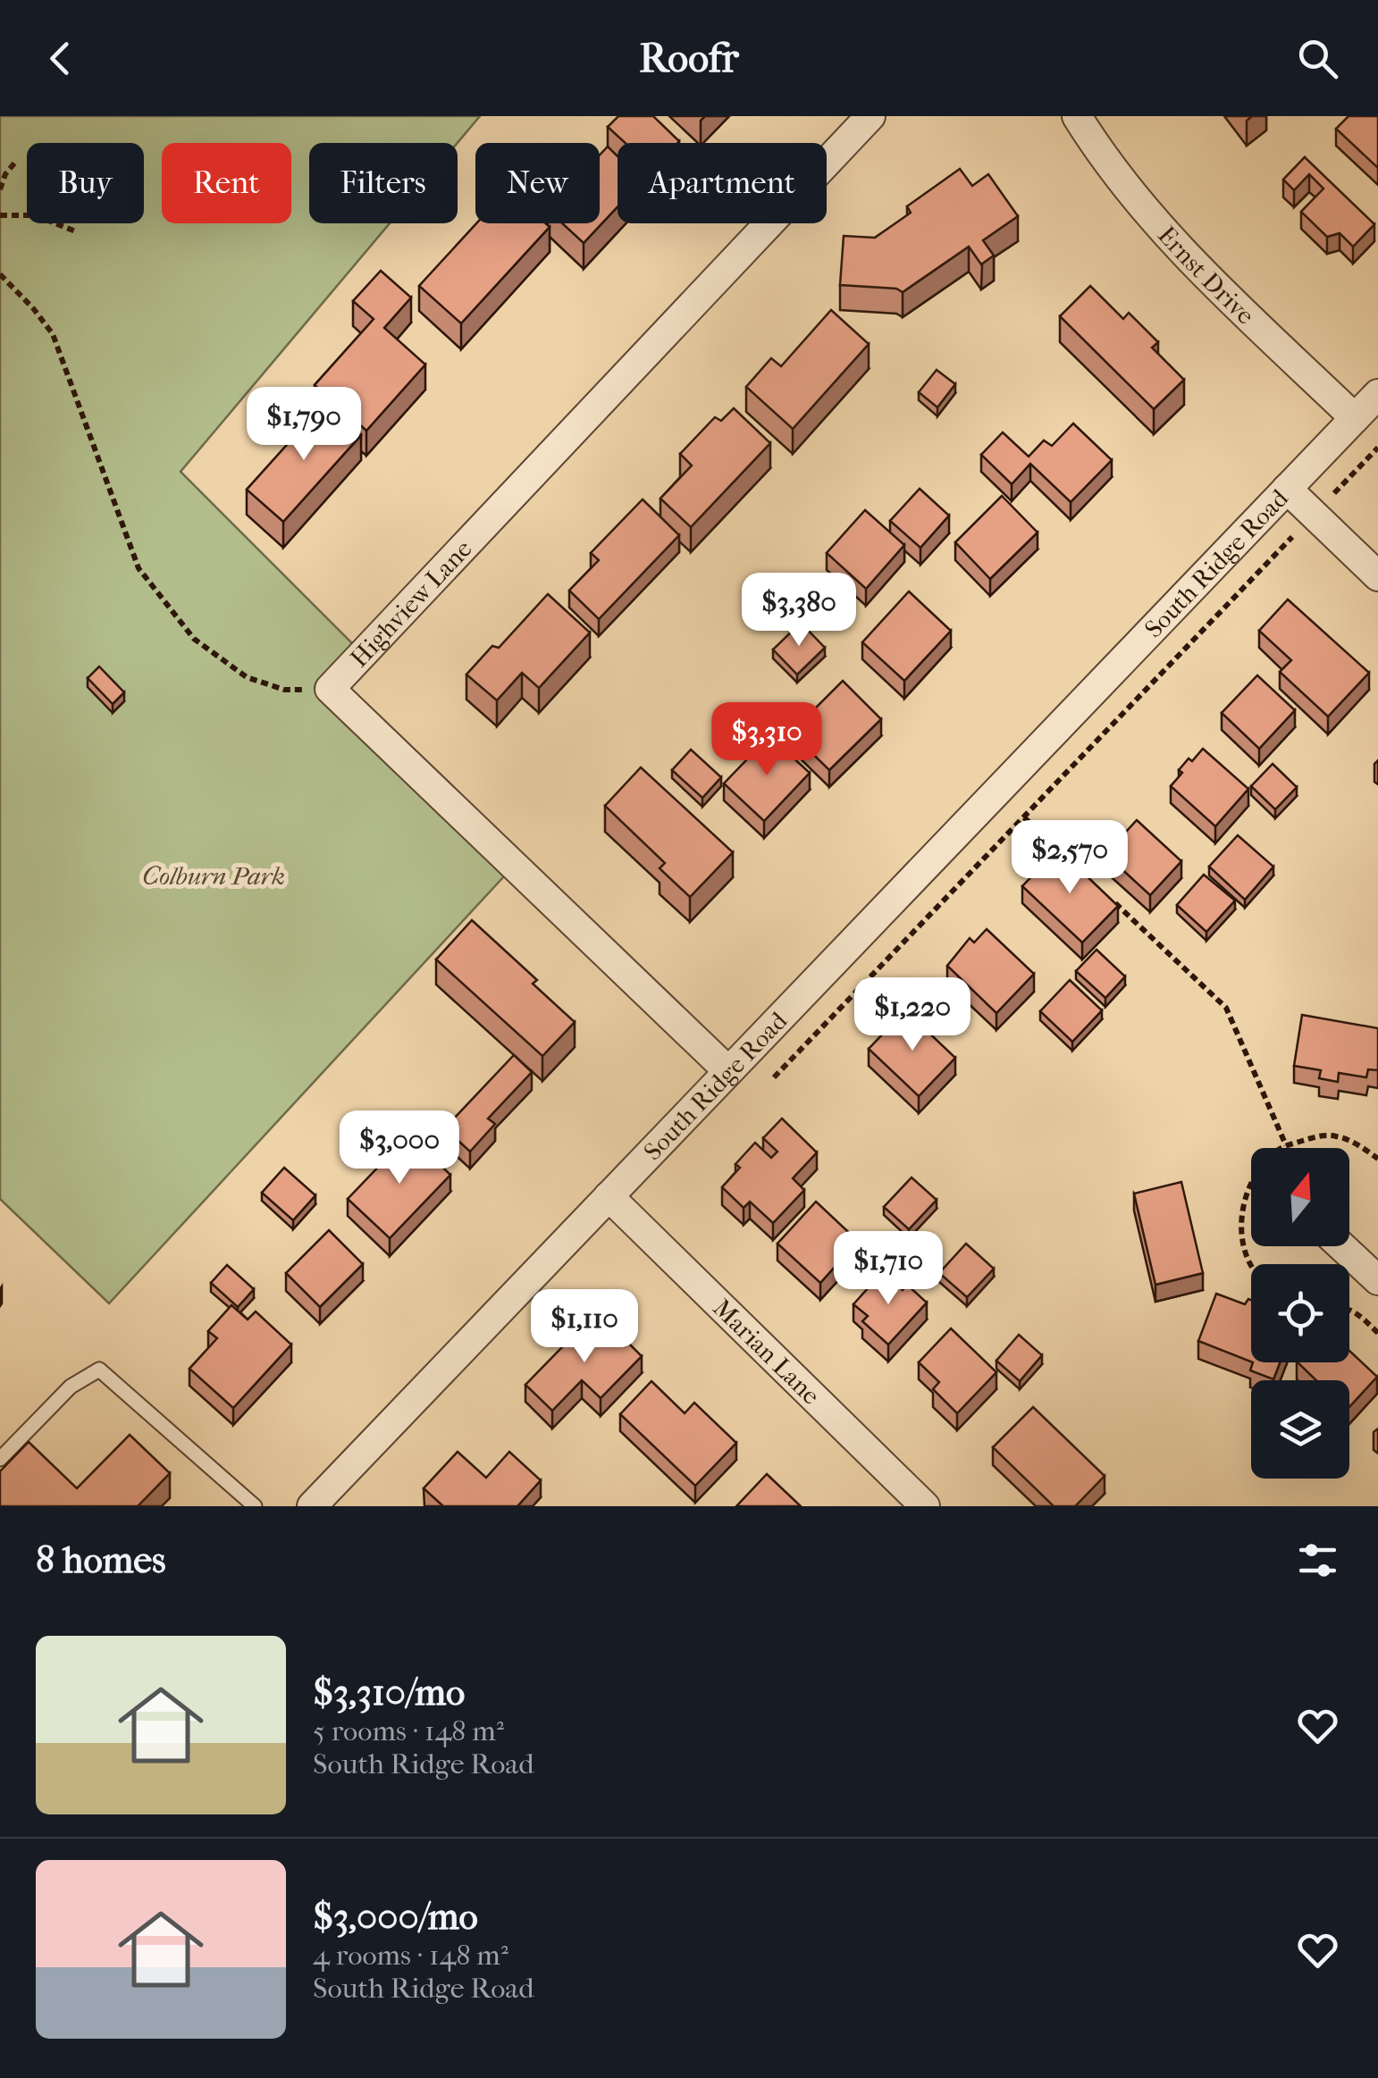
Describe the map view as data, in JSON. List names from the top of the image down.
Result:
{
  "streets": {
    "street": [
      "Ernst Drive",
      "South Ridge Road",
      "Highview Lane",
      "Marian Lane"
    ]
  },
  "crossings": [
    ["Ernst Drive", "South Ridge Road"],
    ["South Ridge Road", "Highview Lane"],
    ["South Ridge Road", "Marian Lane"]
  ],
  "parks": ["Colburn Park"],
  "north": "top",
  "page": {
    "header": "Roofr",
    "chip": [
      "Buy",
      "Rent",
      "Filters",
      "New",
      "Apartment"
    ],
    "price": [
      "$1,790",
      "$3,380",
      "$3,310",
      "$2,570",
      "$1,220",
      "$3,000",
      "$1,710",
      "$1,110"
    ],
    "heading": "8 homes",
    "list": [
      {
        "name": "$3,310/mo",
        "note": "5 rooms · 148 m² · South Ridge Road"
      },
      {
        "name": "$3,000/mo",
        "note": "4 rooms · 148 m² · South Ridge Road"
      }
    ]
  }
}
